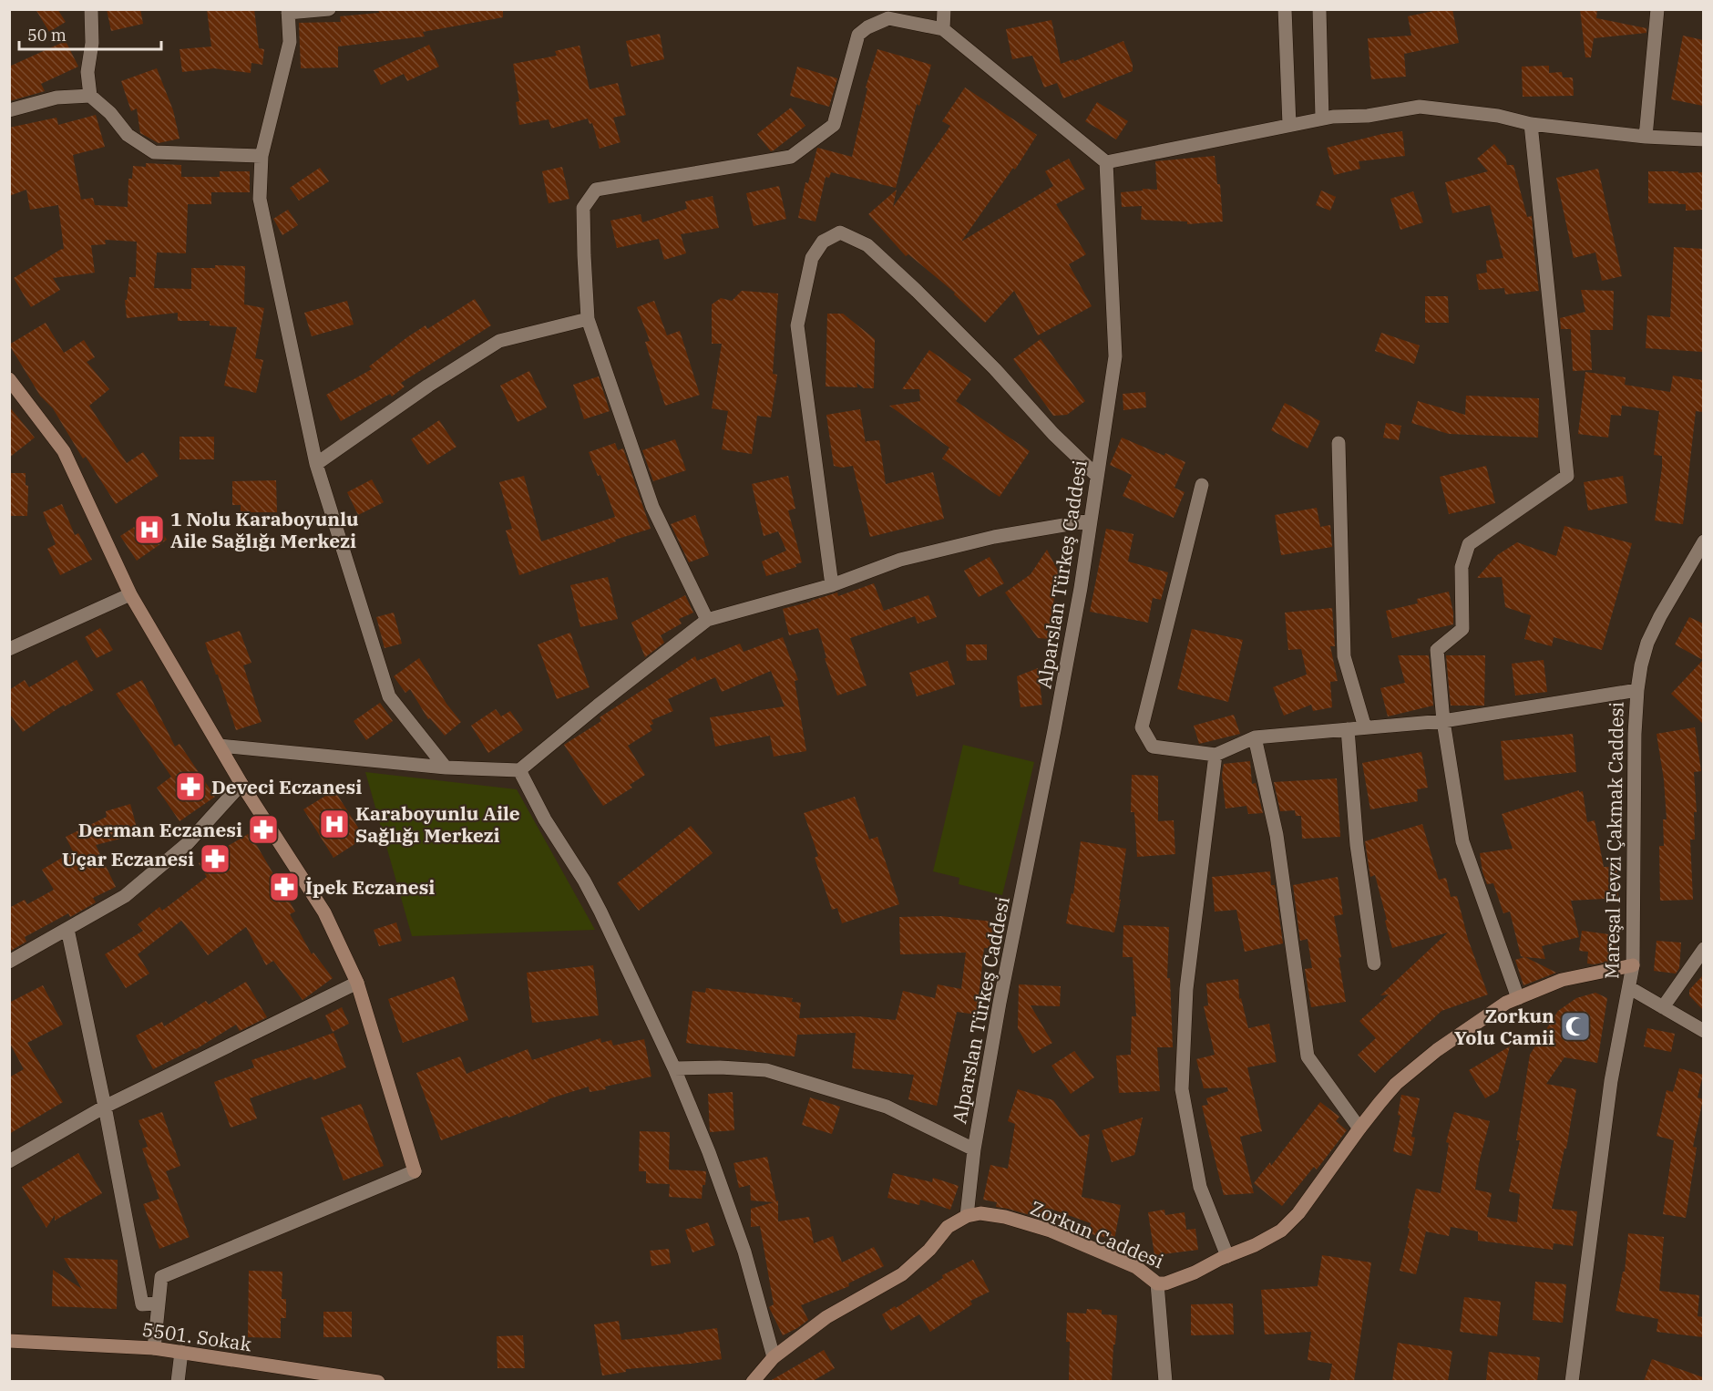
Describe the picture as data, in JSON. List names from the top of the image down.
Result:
{
  "streets": {
    "street": [
      "Alparslan Türkeş Caddesi",
      "Mareşal Fevzi Çakmak Caddesi",
      "Zorkun Caddesi",
      "5501. Sokak"
    ]
  },
  "crossings": [
    ["Alparslan Türkeş Caddesi", "Zorkun Caddesi"],
    ["Mareşal Fevzi Çakmak Caddesi", "Zorkun Caddesi"]
  ],
  "places": {
    "hospital": ["1 Nolu Karaboyunlu Aile Sağlığı Merkezi", "Karaboyunlu Aile Sağlığı Merkezi"],
    "pharmacy": [
      "Deveci Eczanesi",
      "Derman Eczanesi",
      "Uçar Eczanesi",
      "İpek Eczanesi"
    ],
    "mosque": ["Zorkun Yolu Camii"]
  },
  "scale_bar": "50 m"
}
